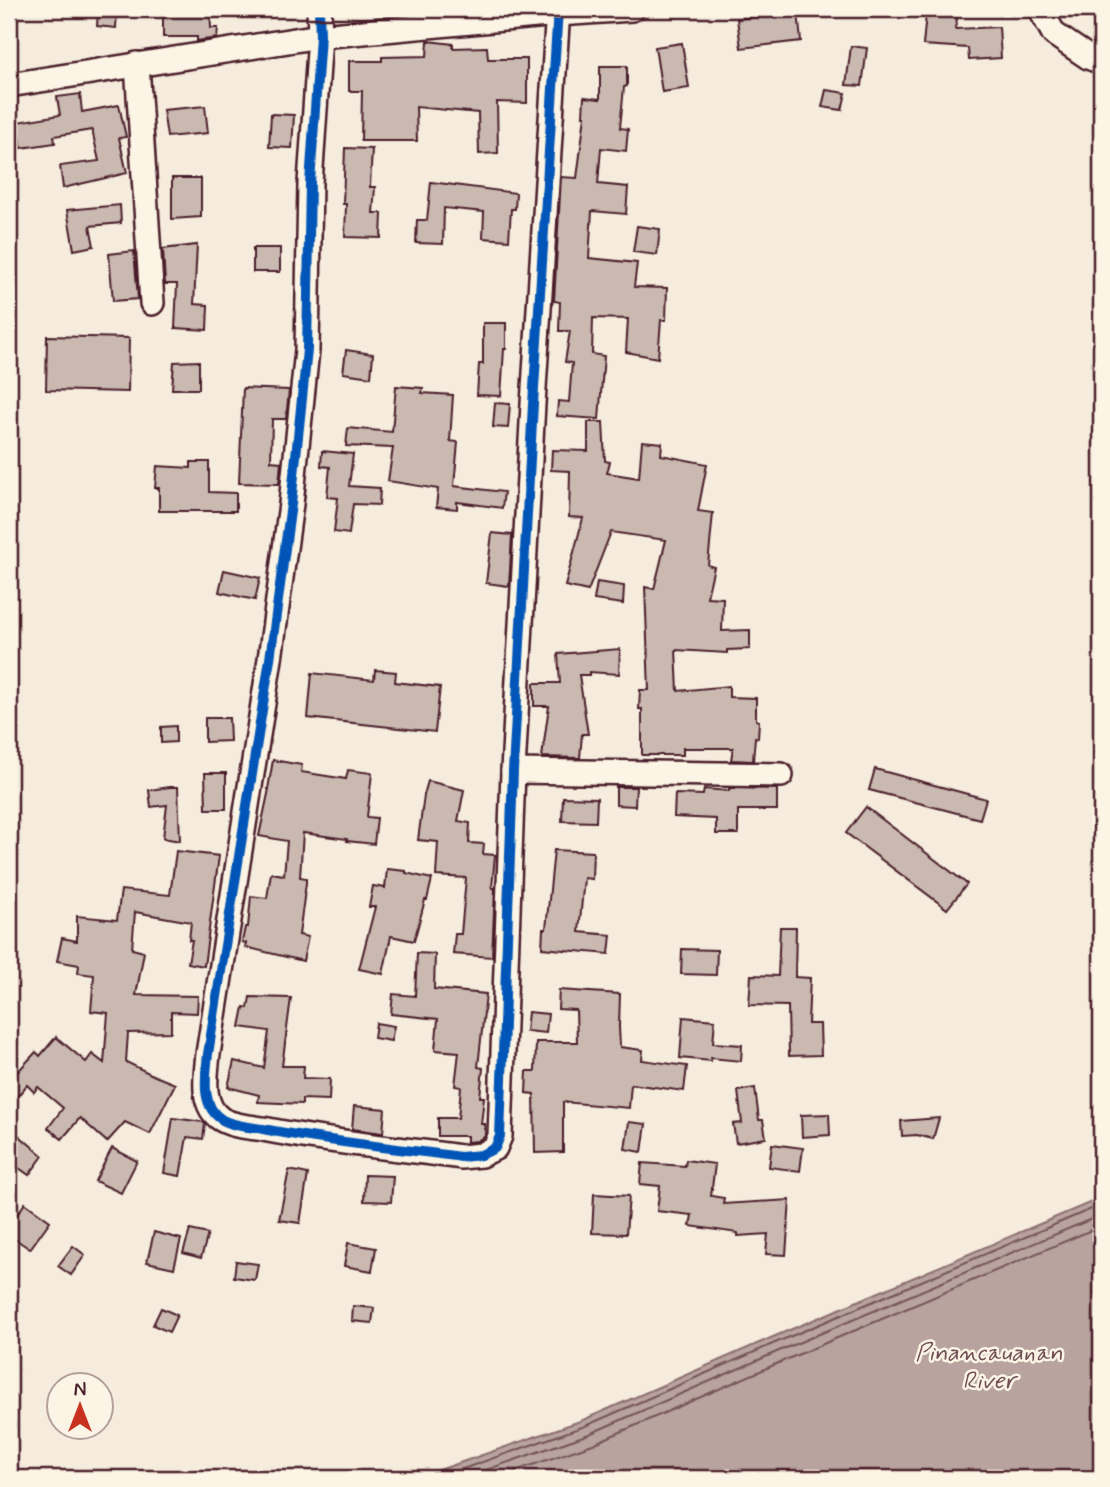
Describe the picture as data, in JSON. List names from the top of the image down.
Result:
{
  "water": ["Pinancauanan River"],
  "north": "top"
}
